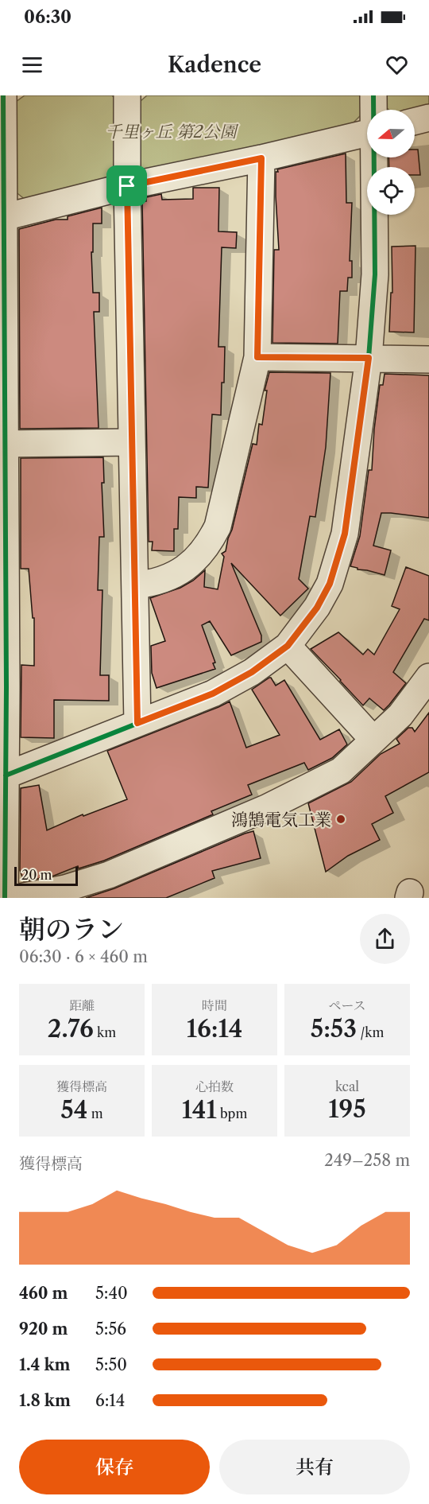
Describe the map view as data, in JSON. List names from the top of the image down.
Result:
{
  "parks": ["千里ヶ丘 第2公園"],
  "places": ["鴻鵠電気工業"],
  "scale_bar": "20 m",
  "north": "left",
  "page": {
    "status": "06:30",
    "header": "Kadence",
    "scale": "20 m",
    "heading": ["朝のラン", "06:30 · 6 × 460 m"],
    "stats": [
      ["距離", "2.76 km"],
      ["時間", "16:14"],
      ["ペース", "5:53 /km"],
      ["獲得標高", "54 m"],
      ["心拍数", "141 bpm"],
      ["kcal", "195"]
    ],
    "chart": ["獲得標高", "249–258 m"],
    "list": [
      {
        "name": "460 m",
        "note": "5:40"
      },
      {
        "name": "920 m",
        "note": "5:56"
      },
      {
        "name": "1.4 km",
        "note": "5:50"
      },
      {
        "name": "1.8 km",
        "note": "6:14"
      }
    ],
    "buttons": ["保存", "共有"]
  }
}
